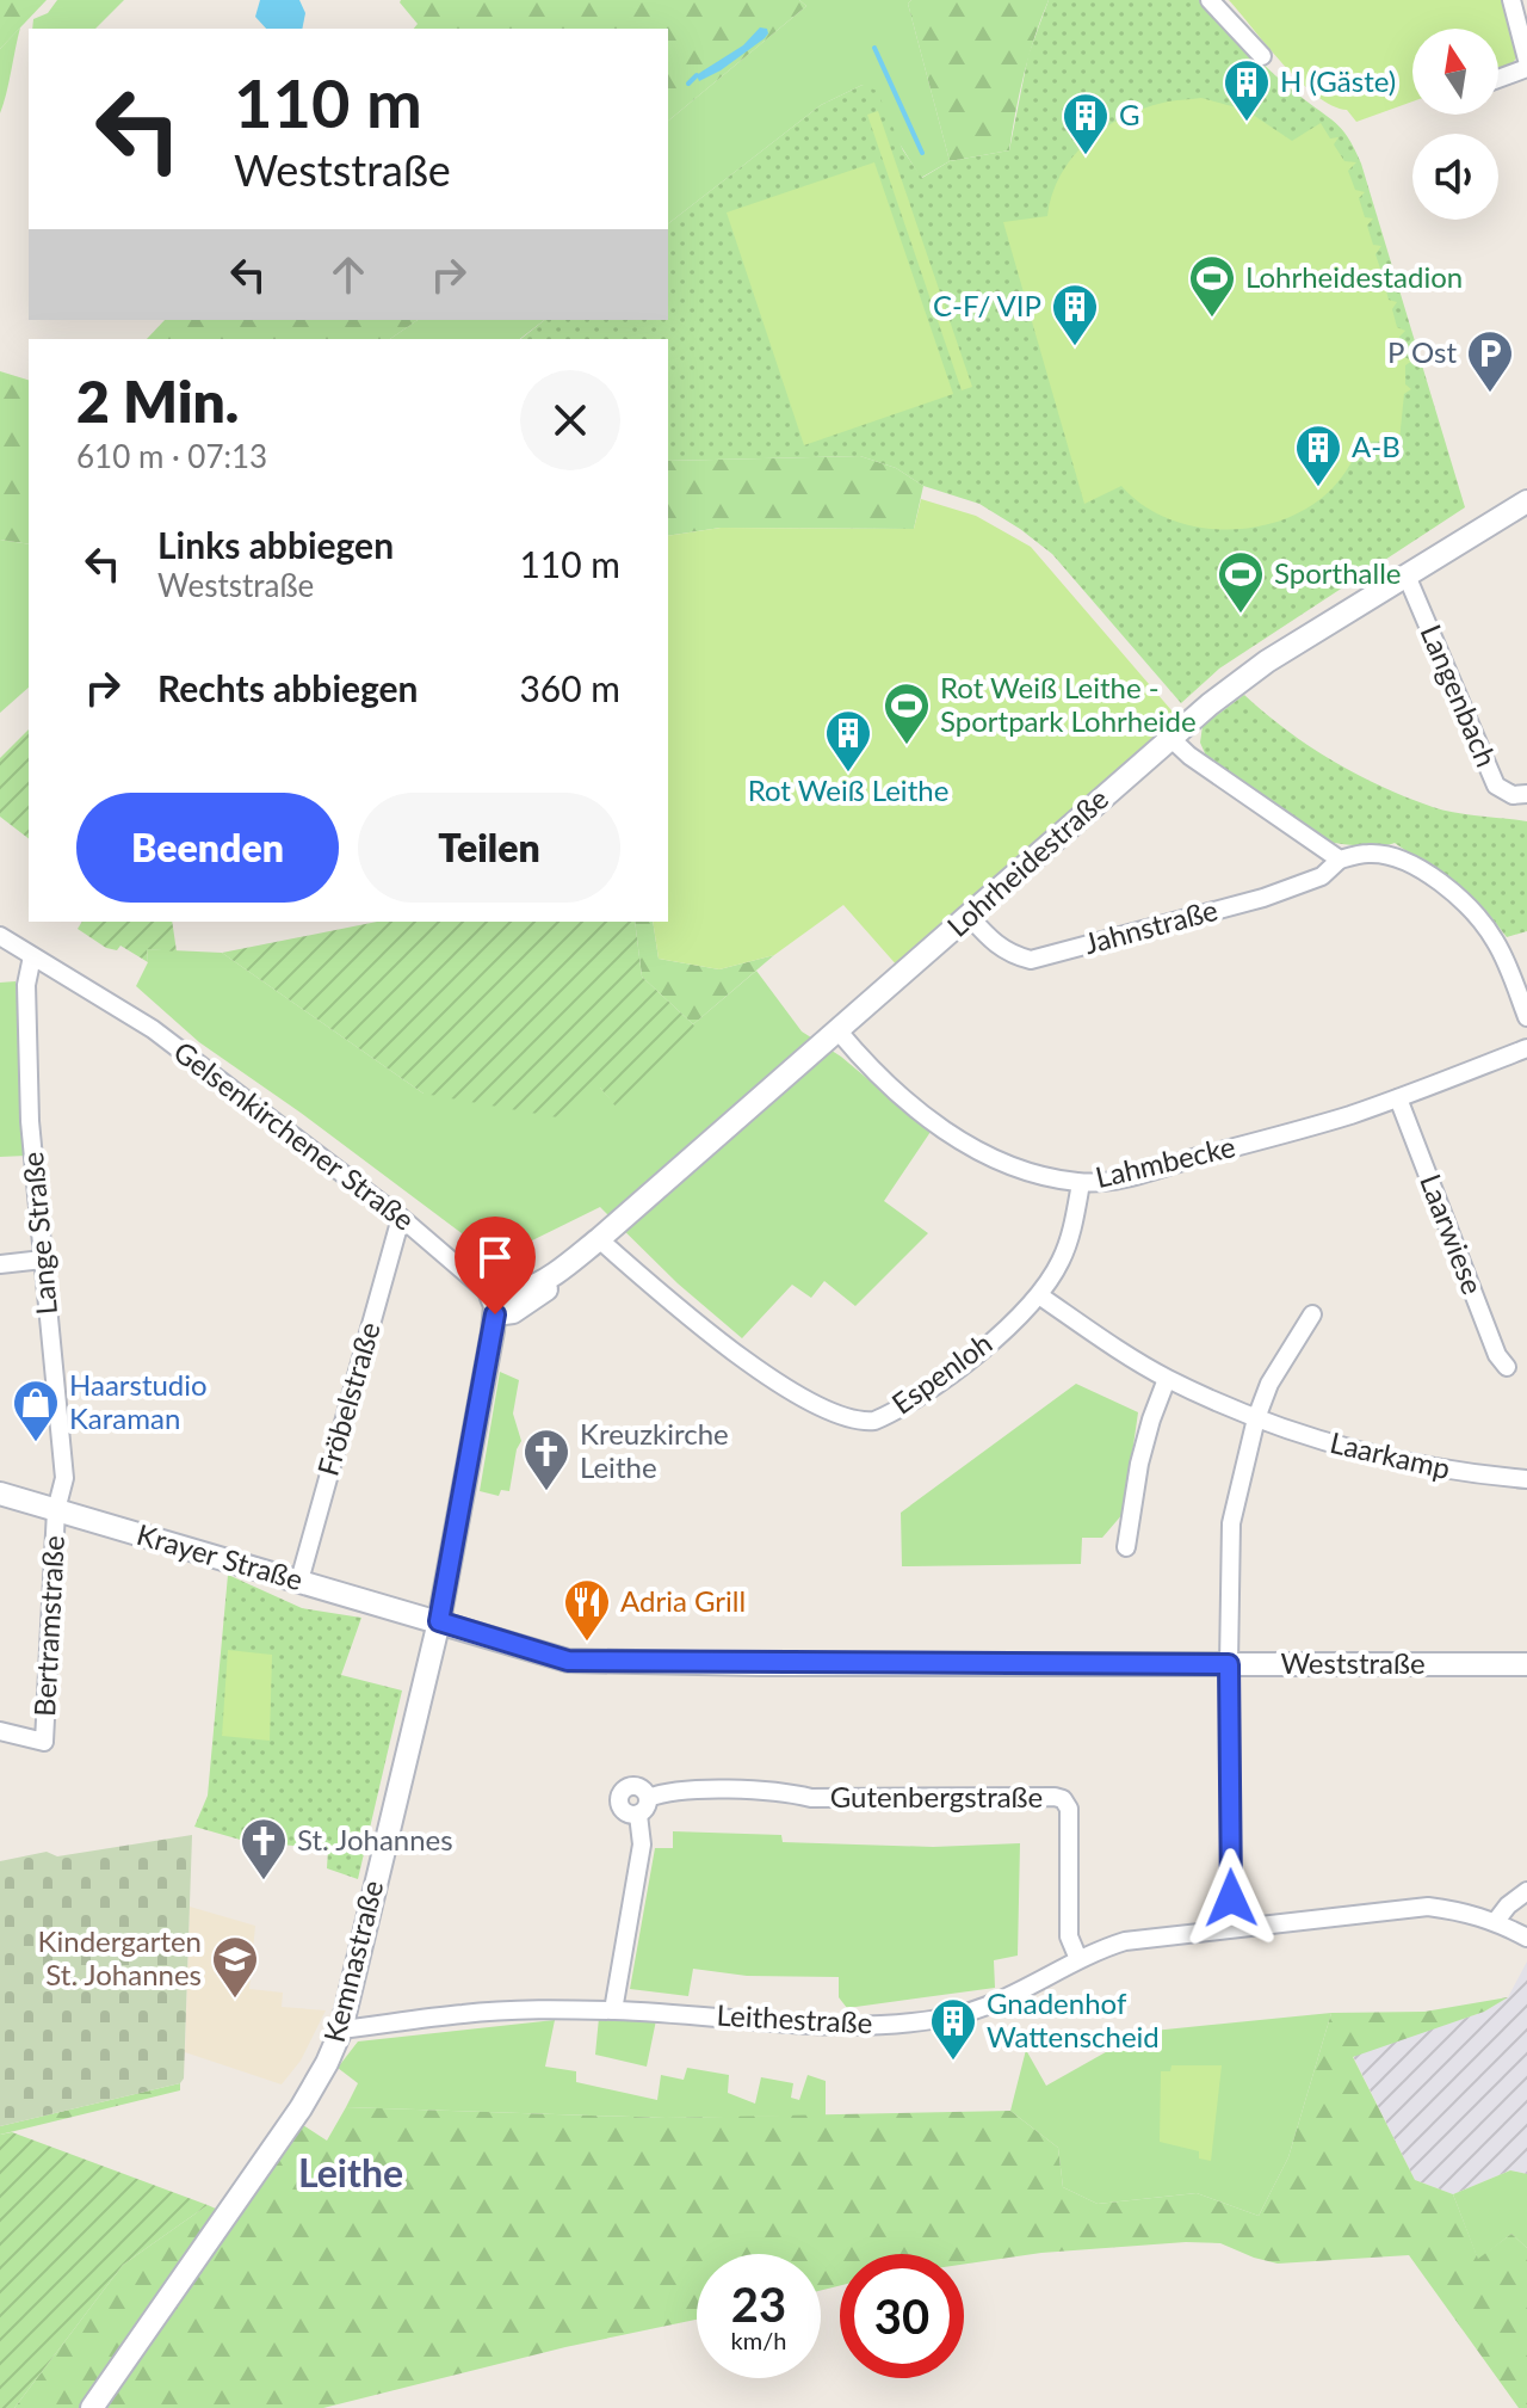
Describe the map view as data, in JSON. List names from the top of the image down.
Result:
{
  "streets": {
    "street": [
      "Langenbach",
      "Lohrheidestraße",
      "Jahnstraße",
      "Gelsenkirchener Straße",
      "Lahmbecke",
      "Lange Straße",
      "Laarwiese",
      "Espenloh",
      "Fröbelstraße",
      "Laarkamp",
      "Krayer Straße",
      "Bertramstraße",
      "Weststraße",
      "Gutenbergstraße",
      "Kemnastraße",
      "Leithestraße"
    ]
  },
  "crossings": [
    ["Langenbach", "Lohrheidestraße"],
    ["Lohrheidestraße", "Jahnstraße"],
    ["Lohrheidestraße", "Gelsenkirchener Straße"],
    ["Lohrheidestraße", "Lahmbecke"],
    ["Lohrheidestraße", "Espenloh"],
    ["Gelsenkirchener Straße", "Lange Straße"],
    ["Gelsenkirchener Straße", "Fröbelstraße"],
    ["Lahmbecke", "Laarwiese"],
    ["Lahmbecke", "Espenloh"],
    ["Lange Straße", "Krayer Straße"],
    ["Lange Straße", "Bertramstraße"],
    ["Espenloh", "Laarkamp"],
    ["Fröbelstraße", "Krayer Straße"],
    ["Krayer Straße", "Bertramstraße"],
    ["Krayer Straße", "Weststraße"],
    ["Krayer Straße", "Kemnastraße"],
    ["Weststraße", "Kemnastraße"],
    ["Gutenbergstraße", "Leithestraße"],
    ["Kemnastraße", "Leithestraße"]
  ],
  "districts": ["Leithe"],
  "places": {
    "building": [
      "H (Gäste)",
      "G",
      "C-F/ VIP",
      "A-B",
      "Rot Weiß Leithe",
      "Gnadenhof Wattenscheid"
    ],
    "sports": ["Lohrheidestadion", "Sporthalle", "Rot Weiß Leithe - Sportpark Lohrheide"],
    "parking": ["P Ost"],
    "shop": ["Haarstudio Karaman"],
    "church": ["Kreuzkirche Leithe", "St. Johannes"],
    "restaurant": ["Adria Grill"],
    "school or university": ["Kindergarten St. Johannes"]
  },
  "north": "top",
  "page": {
    "turn": ["110 m", "Weststraße"],
    "heading": ["2 Min.", "610 m · 07:13"],
    "list": [
      {
        "name": "Links abbiegen",
        "note": "Weststraße",
        "value": "110 m"
      },
      {
        "name": "Rechts abbiegen",
        "value": "360 m"
      }
    ],
    "buttons": ["Beenden", "Teilen"],
    "speed": "23 km/h",
    "limit": "30"
  }
}
